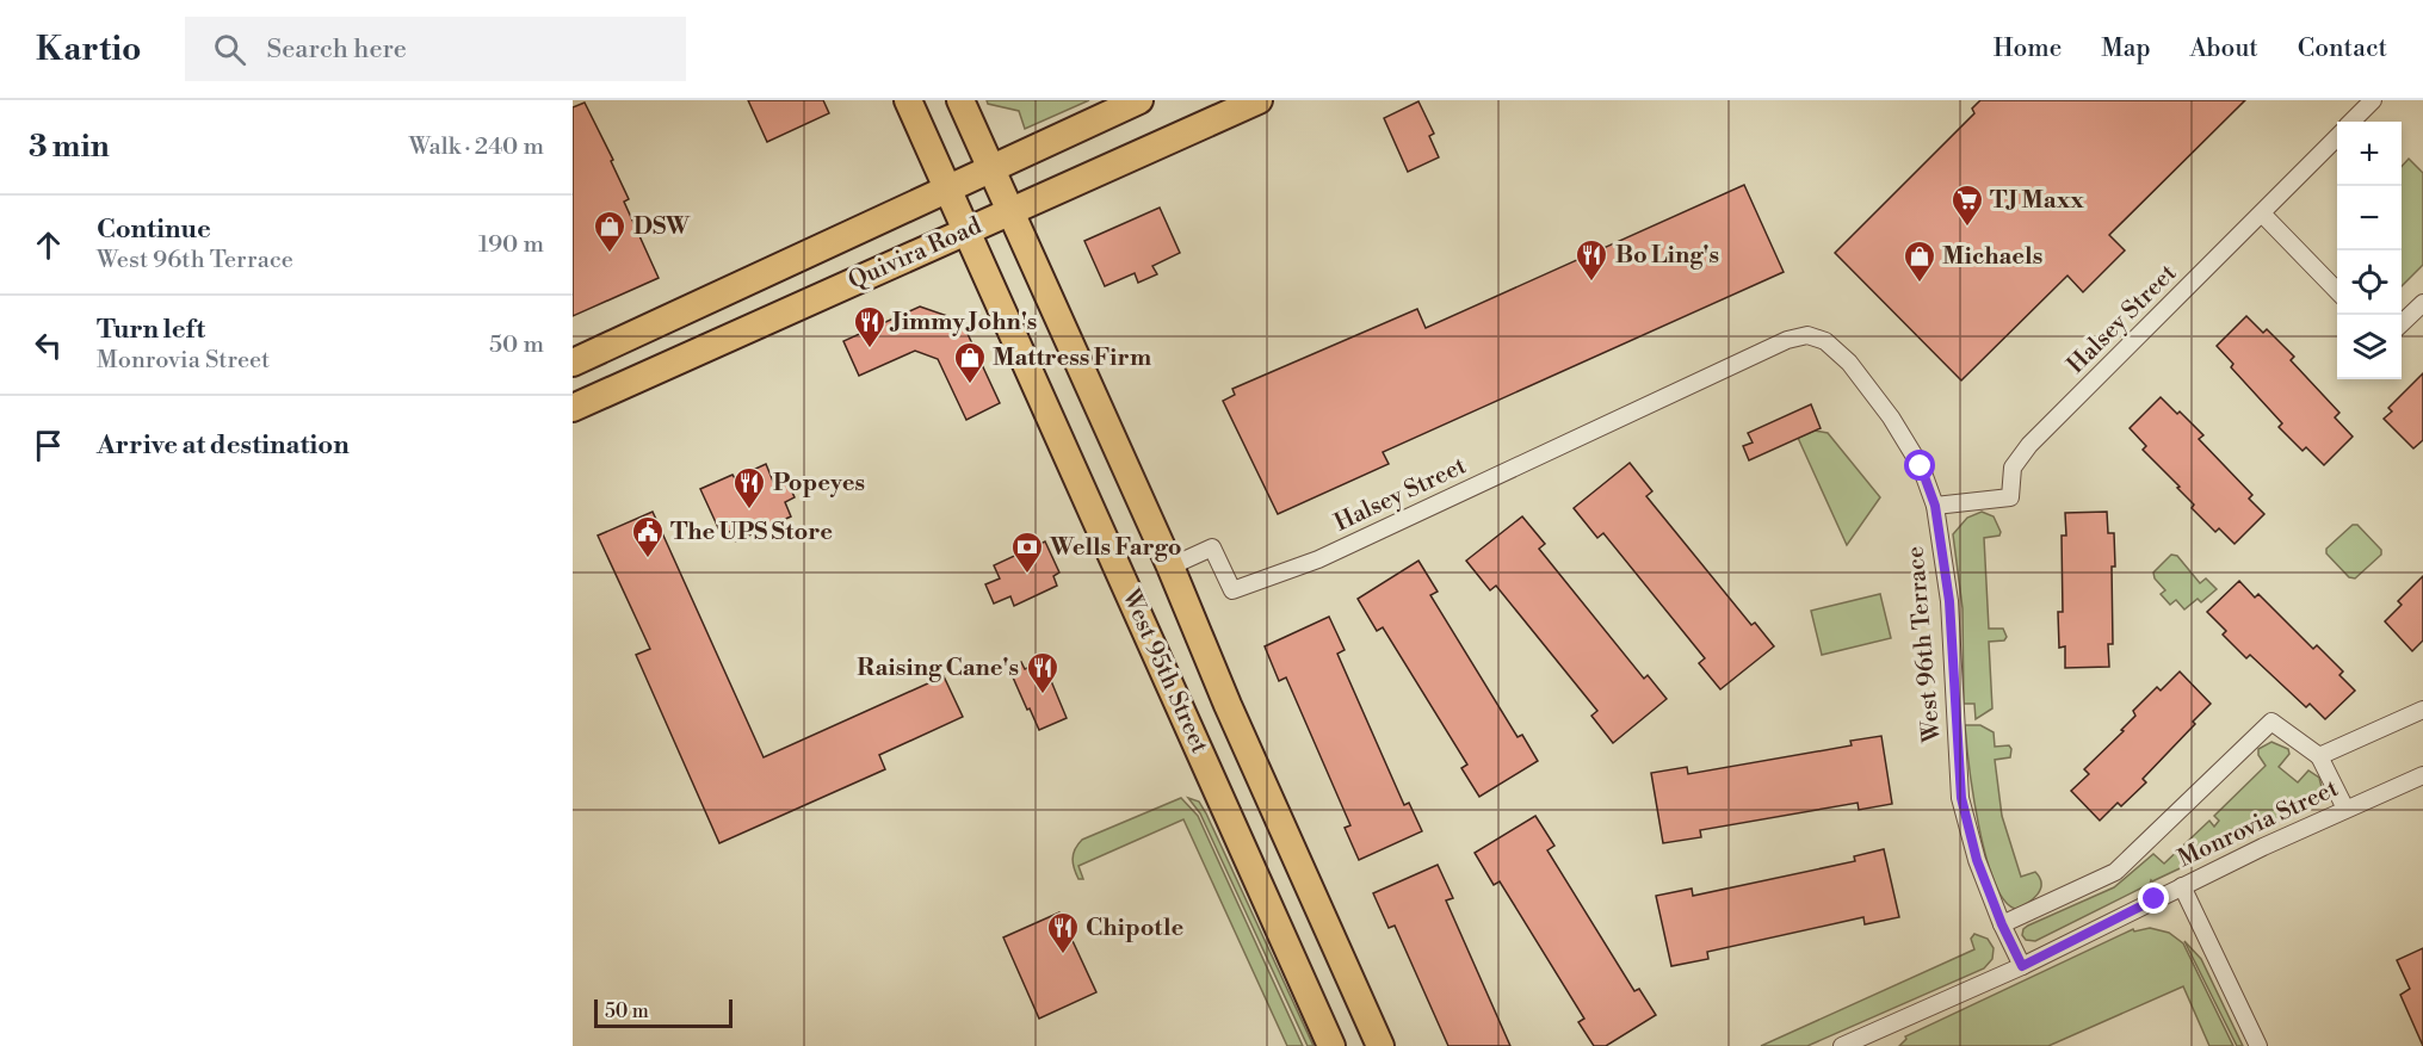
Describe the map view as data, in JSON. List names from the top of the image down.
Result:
{
  "streets": {
    "main road": ["Quivira Road", "West 95th Street"],
    "street": ["Halsey Street", "West 96th Terrace", "Monrovia Street"]
  },
  "crossings": [
    ["Quivira Road", "West 95th Street"],
    ["Halsey Street", "West 96th Terrace"],
    ["Halsey Street", "West 95th Street"],
    ["West 96th Terrace", "Monrovia Street"]
  ],
  "places": {
    "supermarket": ["TJ Maxx"],
    "shop": ["DSW", "Michaels", "Mattress Firm"],
    "restaurant": [
      "Bo Ling's",
      "Jimmy John's",
      "Popeyes",
      "Raising Cane's",
      "Chipotle"
    ],
    "public building": ["The UPS Store"],
    "bank": ["Wells Fargo"]
  },
  "scale_bar": "50 m",
  "page": {
    "header": "Kartio",
    "search": "Search here",
    "nav": [
      "Home",
      "Map",
      "About",
      "Contact"
    ],
    "heading": ["3 min", "Walk · 240 m"],
    "map_buttons": ["+", "−"],
    "list": [
      ["Continue", "West 96th Terrace", "190 m"],
      ["Turn left", "Monrovia Street", "50 m"],
      "Arrive at destination"
    ],
    "scale": "50 m"
  }
}
